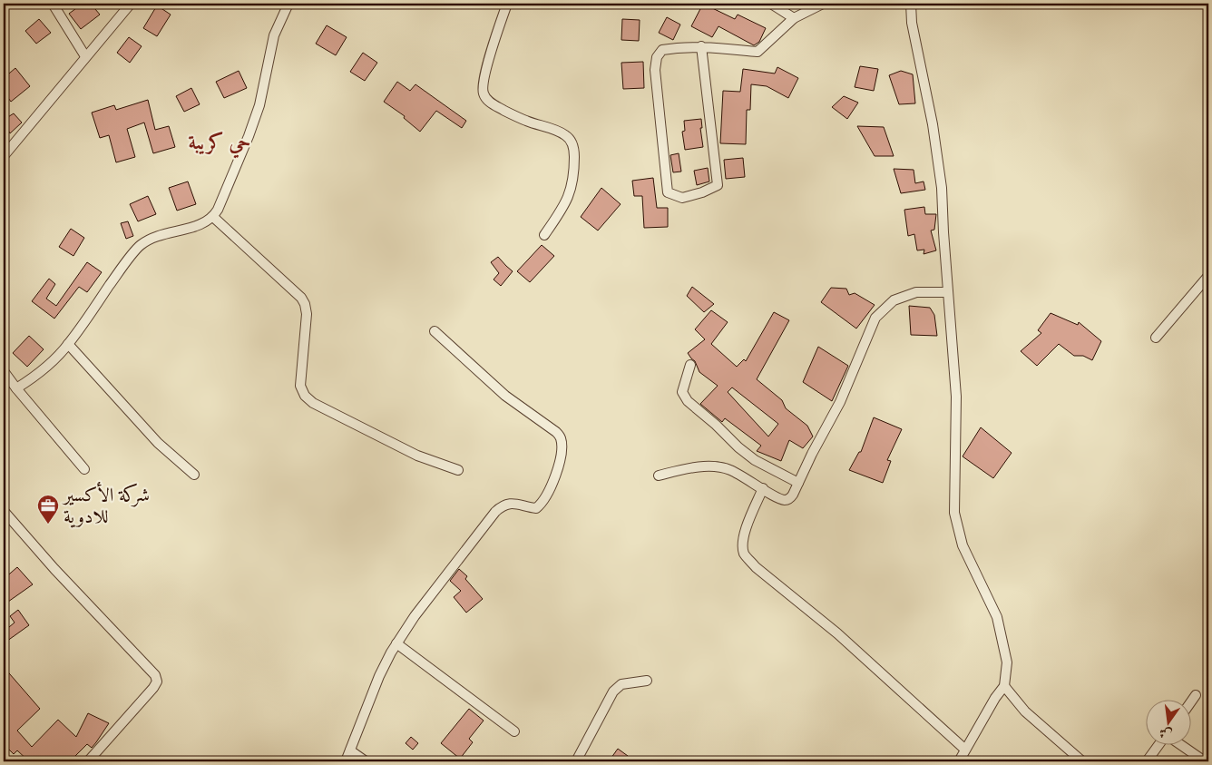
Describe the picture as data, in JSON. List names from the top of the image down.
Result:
{
  "districts": ["حي كريبة"],
  "places": {
    "office": ["شركة الأكسير للادوية"]
  },
  "north": "bottom"
}
